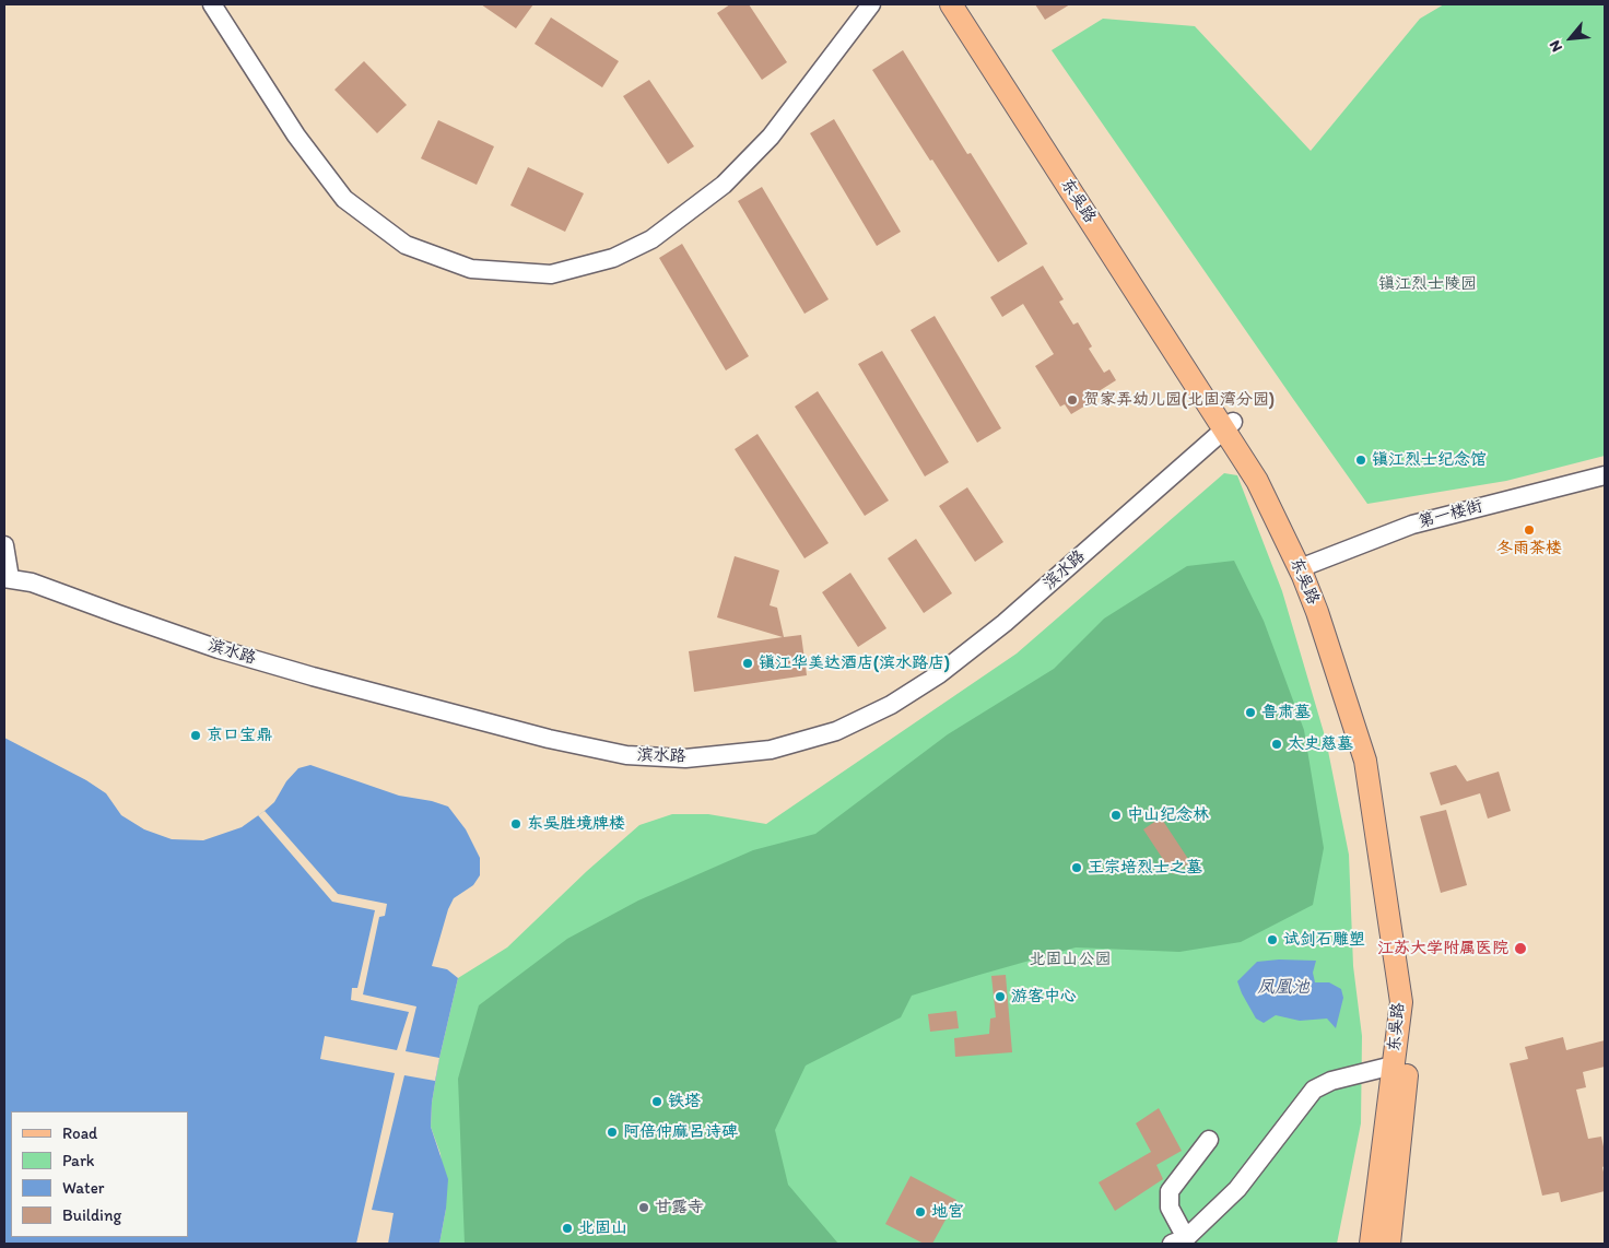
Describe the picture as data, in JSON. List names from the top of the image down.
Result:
{
  "streets": {
    "main road": ["东吴路"],
    "street": ["第一楼街", "滨水路"]
  },
  "crossings": [
    ["东吴路", "第一楼街"],
    ["东吴路", "滨水路"]
  ],
  "water": ["凤凰池"],
  "parks": ["镇江烈士陵园", "北固山公园"],
  "places": [
    "贺家弄幼儿园(北固湾分园)",
    "镇江烈士纪念馆",
    "冬雨茶楼",
    "镇江华美达酒店(滨水路店)",
    "鲁肃墓",
    "京口宝鼎",
    "太史慈墓",
    "中山纪念林",
    "东吴胜境牌楼",
    "王宗培烈士之墓",
    "试剑石雕塑",
    "江苏大学附属医院",
    "游客中心",
    "铁塔",
    "阿倍仲麻吕诗碑",
    "甘露寺",
    "地宫",
    "北固山"
  ],
  "legend": [
    "Road",
    "Park",
    "Water",
    "Building"
  ],
  "north": "bottom left"
}
